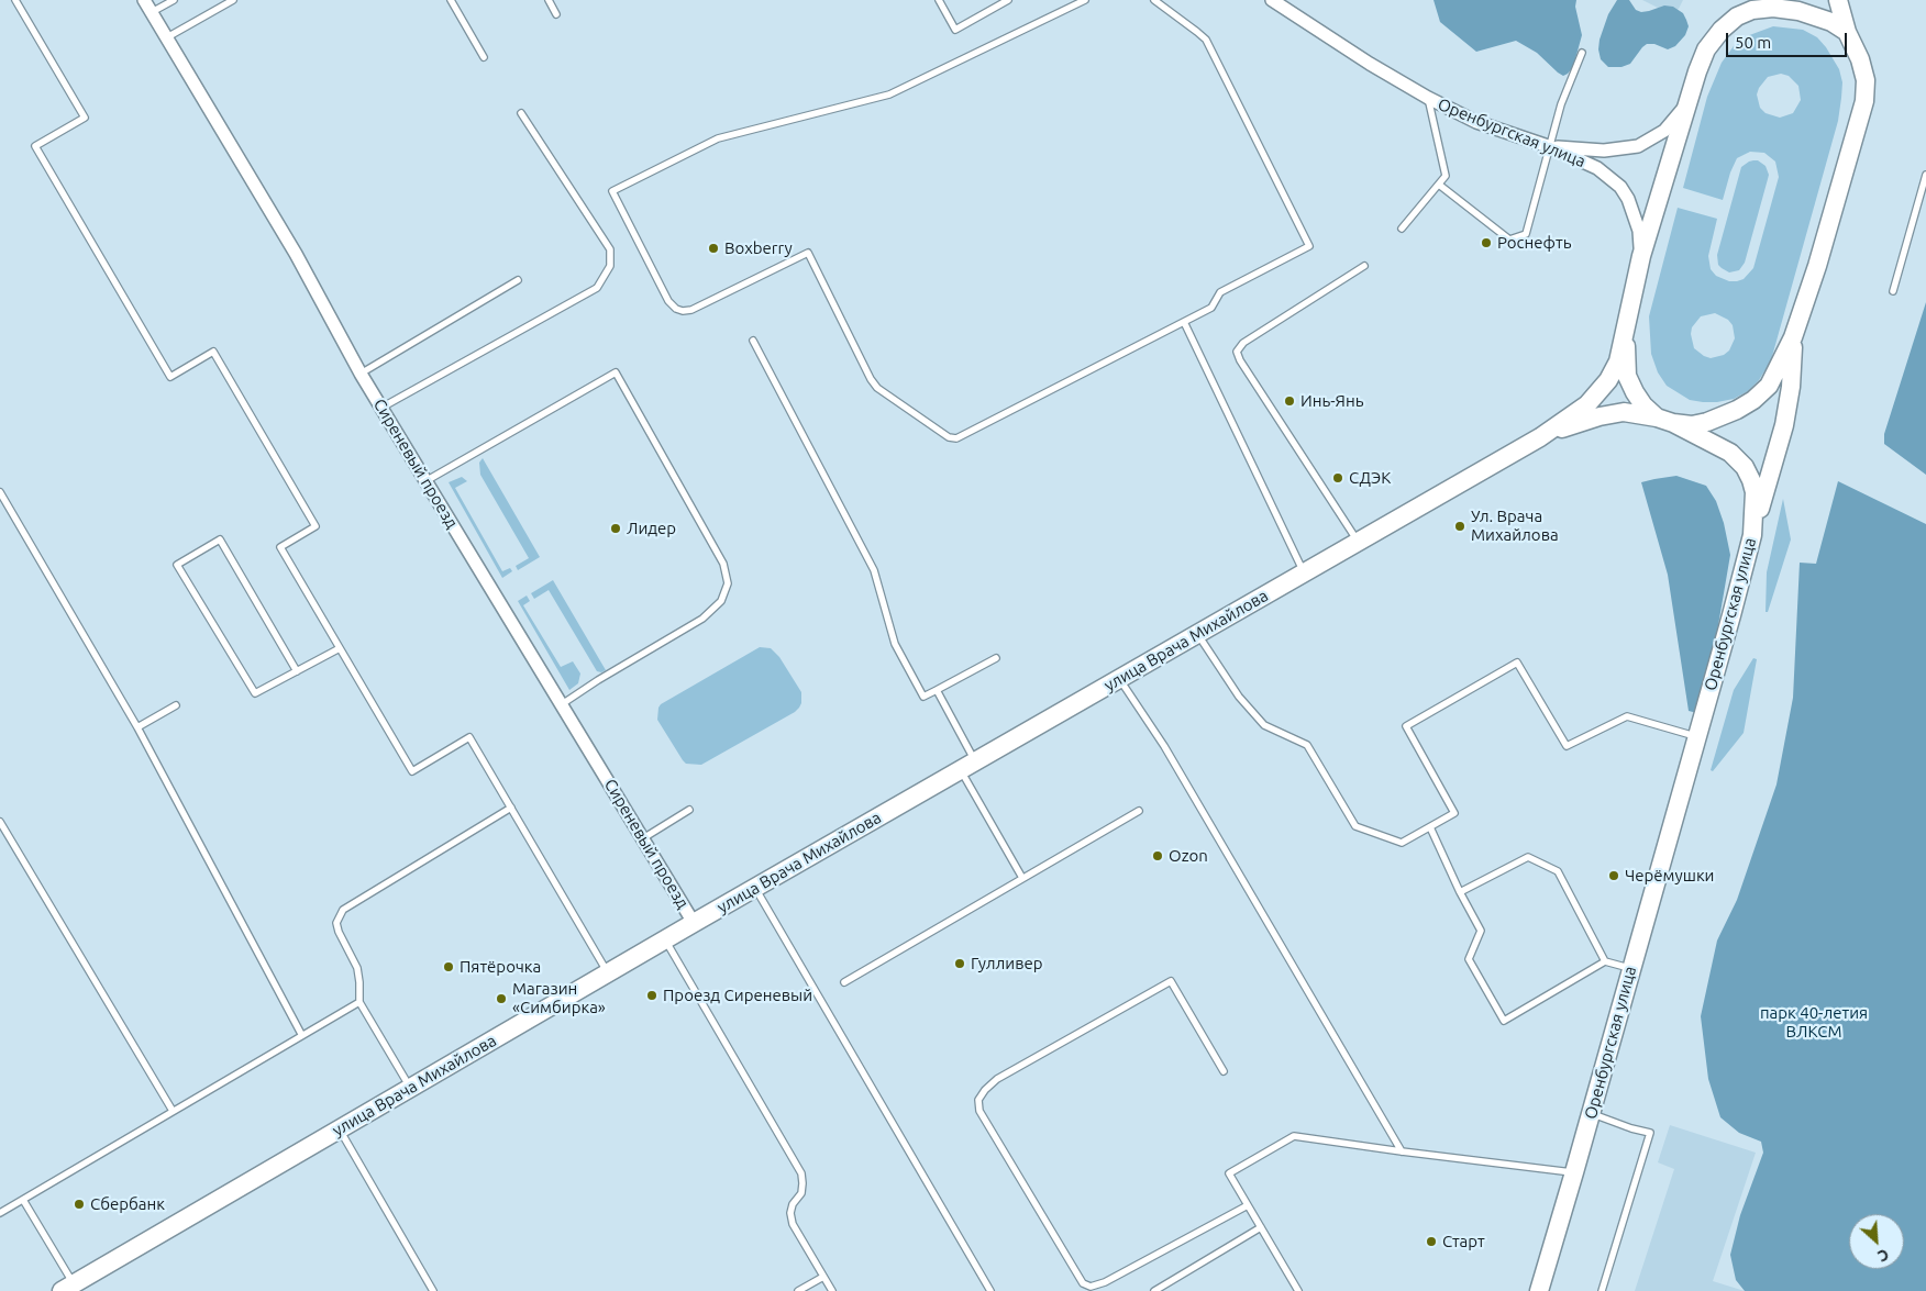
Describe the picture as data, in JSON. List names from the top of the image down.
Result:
{
  "streets": {
    "main road": ["Оренбургская улица", "улица Врача Михайлова"],
    "street": ["Сиреневый проезд"]
  },
  "crossings": [
    ["Оренбургская улица", "улица Врача Михайлова"],
    ["Сиреневый проезд", "улица Врача Михайлова"]
  ],
  "parks": ["парк 40-летия ВЛКСМ"],
  "places": [
    "Роснефть",
    "Boxberry",
    "Инь-Янь",
    "СДЭК",
    "Ул. Врача Михайлова",
    "Лидер",
    "Ozon",
    "Черёмушки",
    "Гулливер",
    "Пятёрочка",
    "Проезд Сиреневый",
    "Магазин «Симбирка»",
    "Сбербанк",
    "Старт"
  ],
  "scale_bar": "50 m",
  "north": "bottom right"
}
